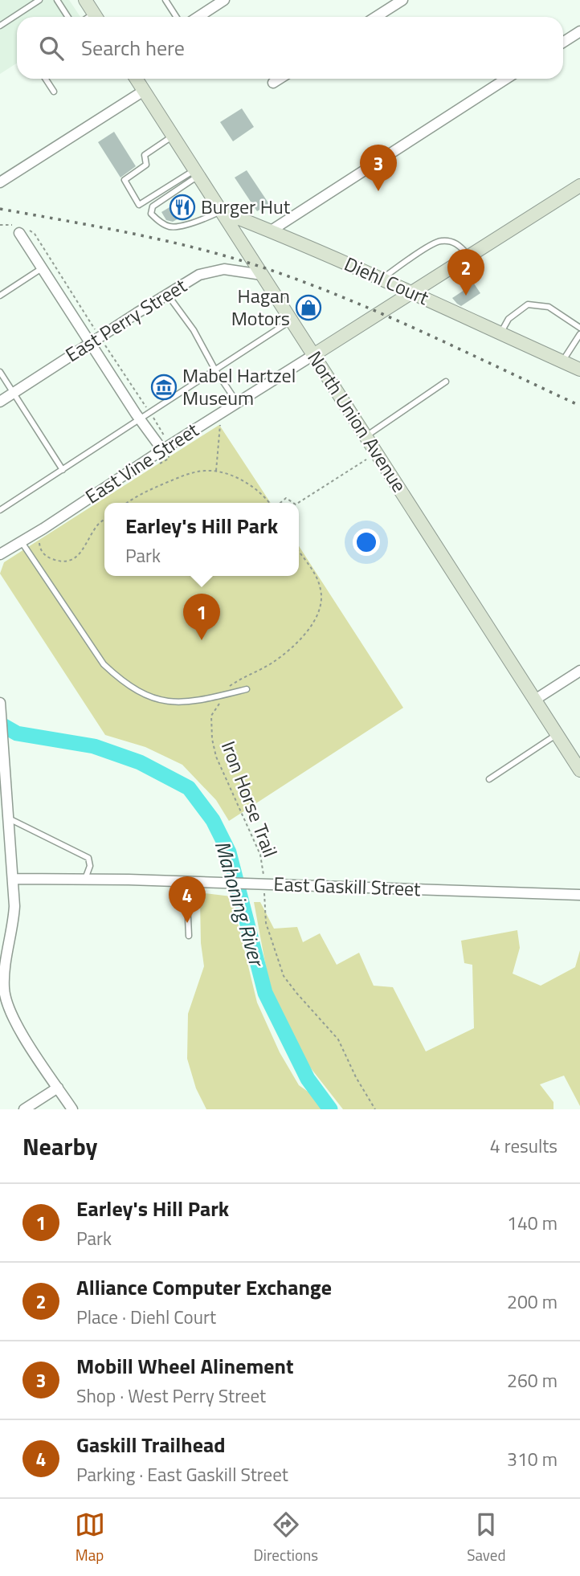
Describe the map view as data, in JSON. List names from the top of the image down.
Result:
{
  "streets": {
    "main road": ["Diehl Court", "North Union Avenue"],
    "street": ["East Perry Street", "East Vine Street", "East Gaskill Street"],
    "path": ["Iron Horse Trail"]
  },
  "crossings": [
    ["Diehl Court", "North Union Avenue"],
    ["East Perry Street", "North Union Avenue"],
    ["North Union Avenue", "East Vine Street"],
    ["Iron Horse Trail", "East Gaskill Street"]
  ],
  "water": ["Mahoning River"],
  "places": {
    "restaurant": ["Burger Hut"],
    "shop": ["Hagan Motors"],
    "museum": ["Mabel Hartzel Museum"]
  },
  "page": {
    "search": "Search here",
    "pins": [
      "3",
      "2",
      "1",
      "4"
    ],
    "popup": ["Earley's Hill Park", "Park"],
    "heading": ["Nearby", "4 results"],
    "list": [
      {
        "mark": "1",
        "name": "Earley's Hill Park",
        "note": "Park",
        "value": "140 m"
      },
      {
        "mark": "2",
        "name": "Alliance Computer Exchange",
        "note": "Place · Diehl Court",
        "value": "200 m"
      },
      {
        "mark": "3",
        "name": "Mobill Wheel Alinement",
        "note": "Shop · West Perry Street",
        "value": "260 m"
      },
      {
        "mark": "4",
        "name": "Gaskill Trailhead",
        "note": "Parking · East Gaskill Street",
        "value": "310 m"
      }
    ],
    "nav": ["Map", "Directions", "Saved"]
  }
}
